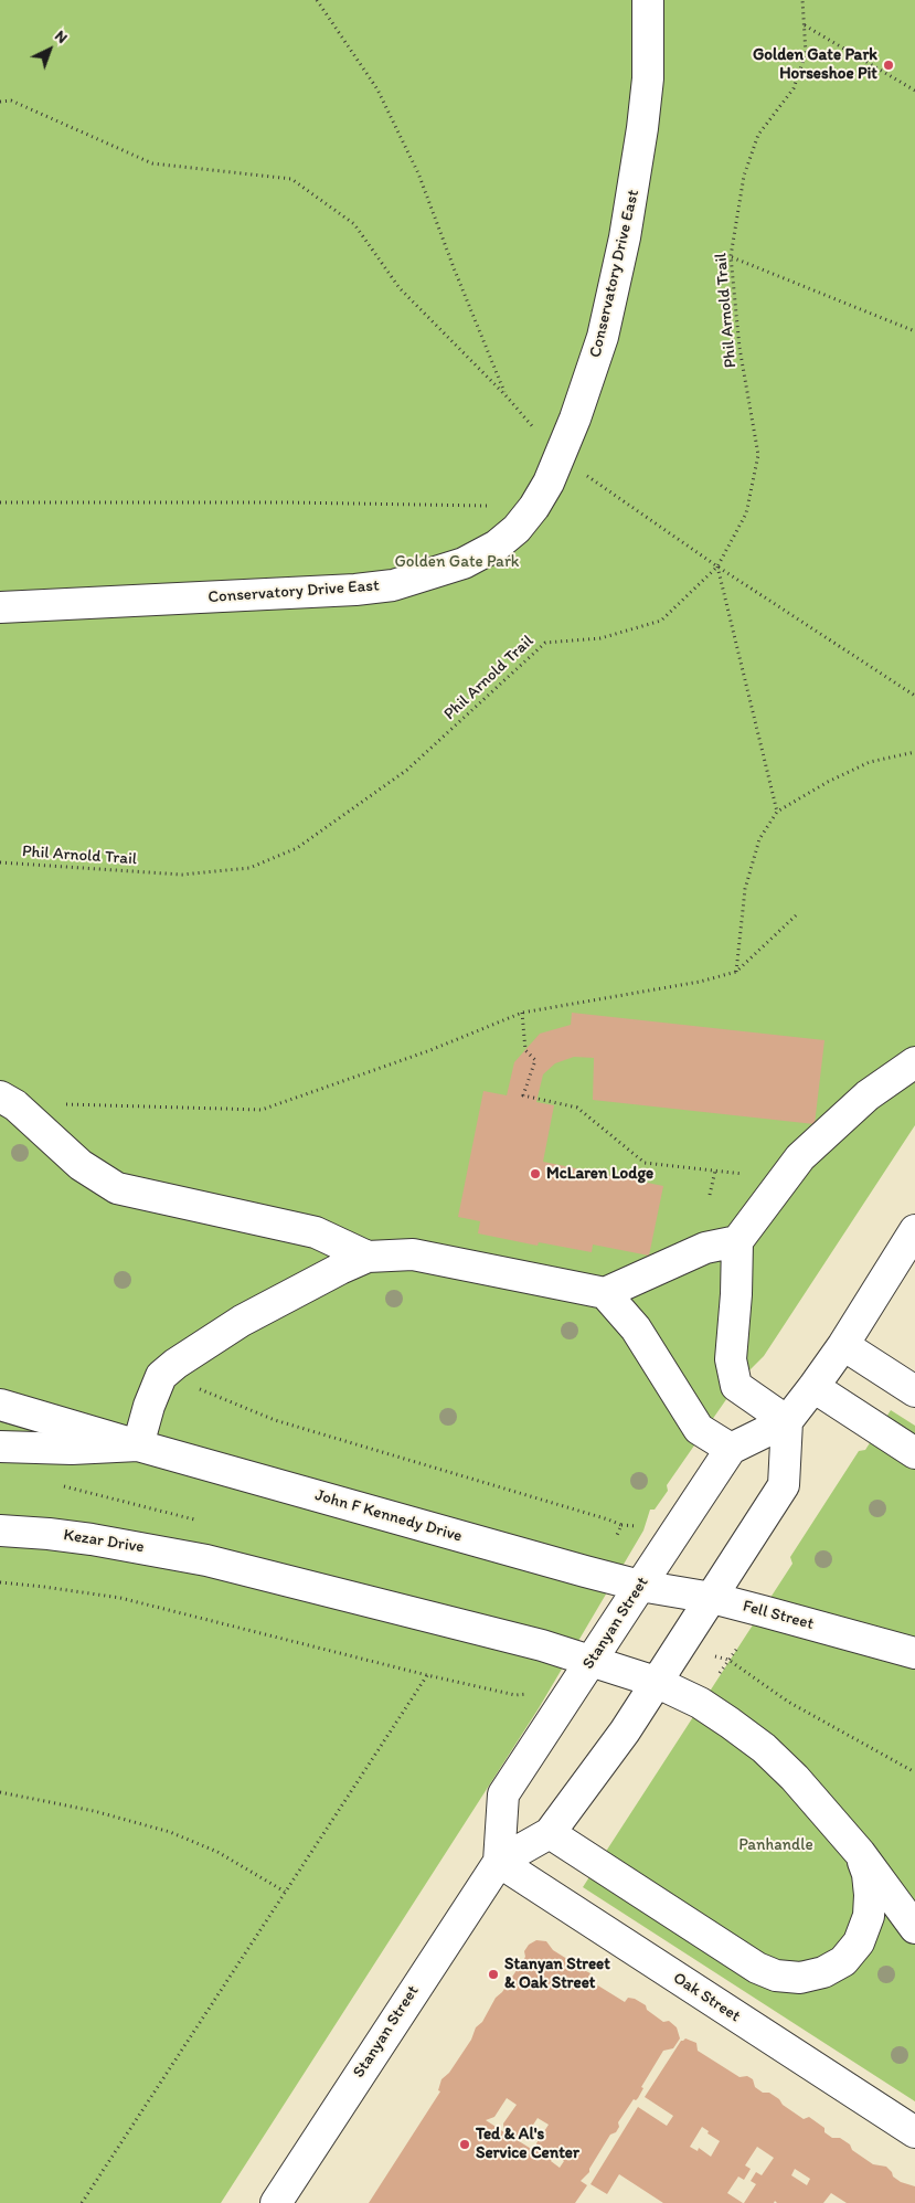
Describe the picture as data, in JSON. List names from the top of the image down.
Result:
{
  "streets": {
    "main road": [
      "Conservatory Drive East",
      "John F Kennedy Drive",
      "Kezar Drive",
      "Fell Street",
      "Stanyan Street",
      "Oak Street"
    ],
    "path": ["Phil Arnold Trail"]
  },
  "crossings": [
    ["John F Kennedy Drive", "Fell Street"],
    ["John F Kennedy Drive", "Stanyan Street"],
    ["Kezar Drive", "Stanyan Street"],
    ["Fell Street", "Stanyan Street"],
    ["Stanyan Street", "Oak Street"]
  ],
  "parks": ["Golden Gate Park", "Panhandle"],
  "places": [
    "Golden Gate Park Horseshoe Pit",
    "McLaren Lodge",
    "Stanyan Street & Oak Street",
    "Ted & Al's Service Center"
  ],
  "north": "top right"
}
